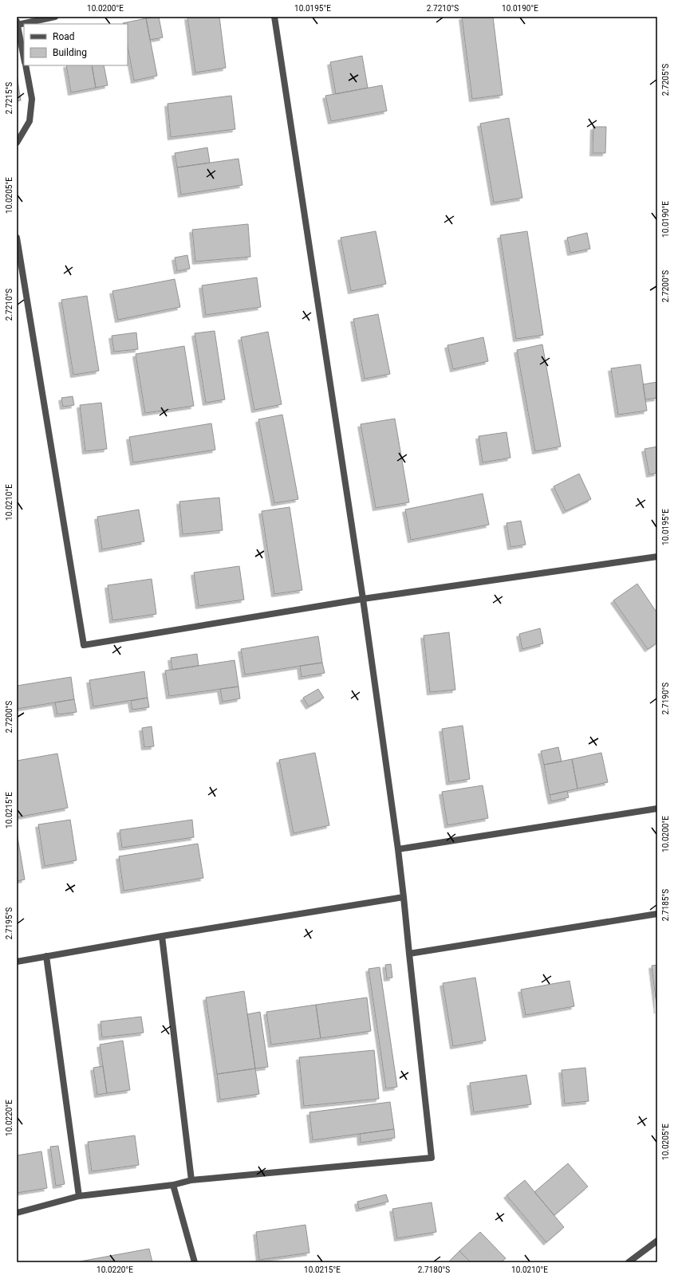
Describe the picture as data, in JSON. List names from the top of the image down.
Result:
{
  "legend": ["Road", "Building"],
  "coordinates": [
    "10.0200°E",
    "10.0195°E",
    "2.7210°S",
    "10.0190°E",
    "2.7205°S",
    "2.7215°S",
    "10.0205°E",
    "2.7200°S",
    "10.0210°E",
    "2.7190°S",
    "10.0215°E",
    "2.7185°S",
    "2.7195°S",
    "10.0220°E",
    "2.7180°S"
  ]
}
